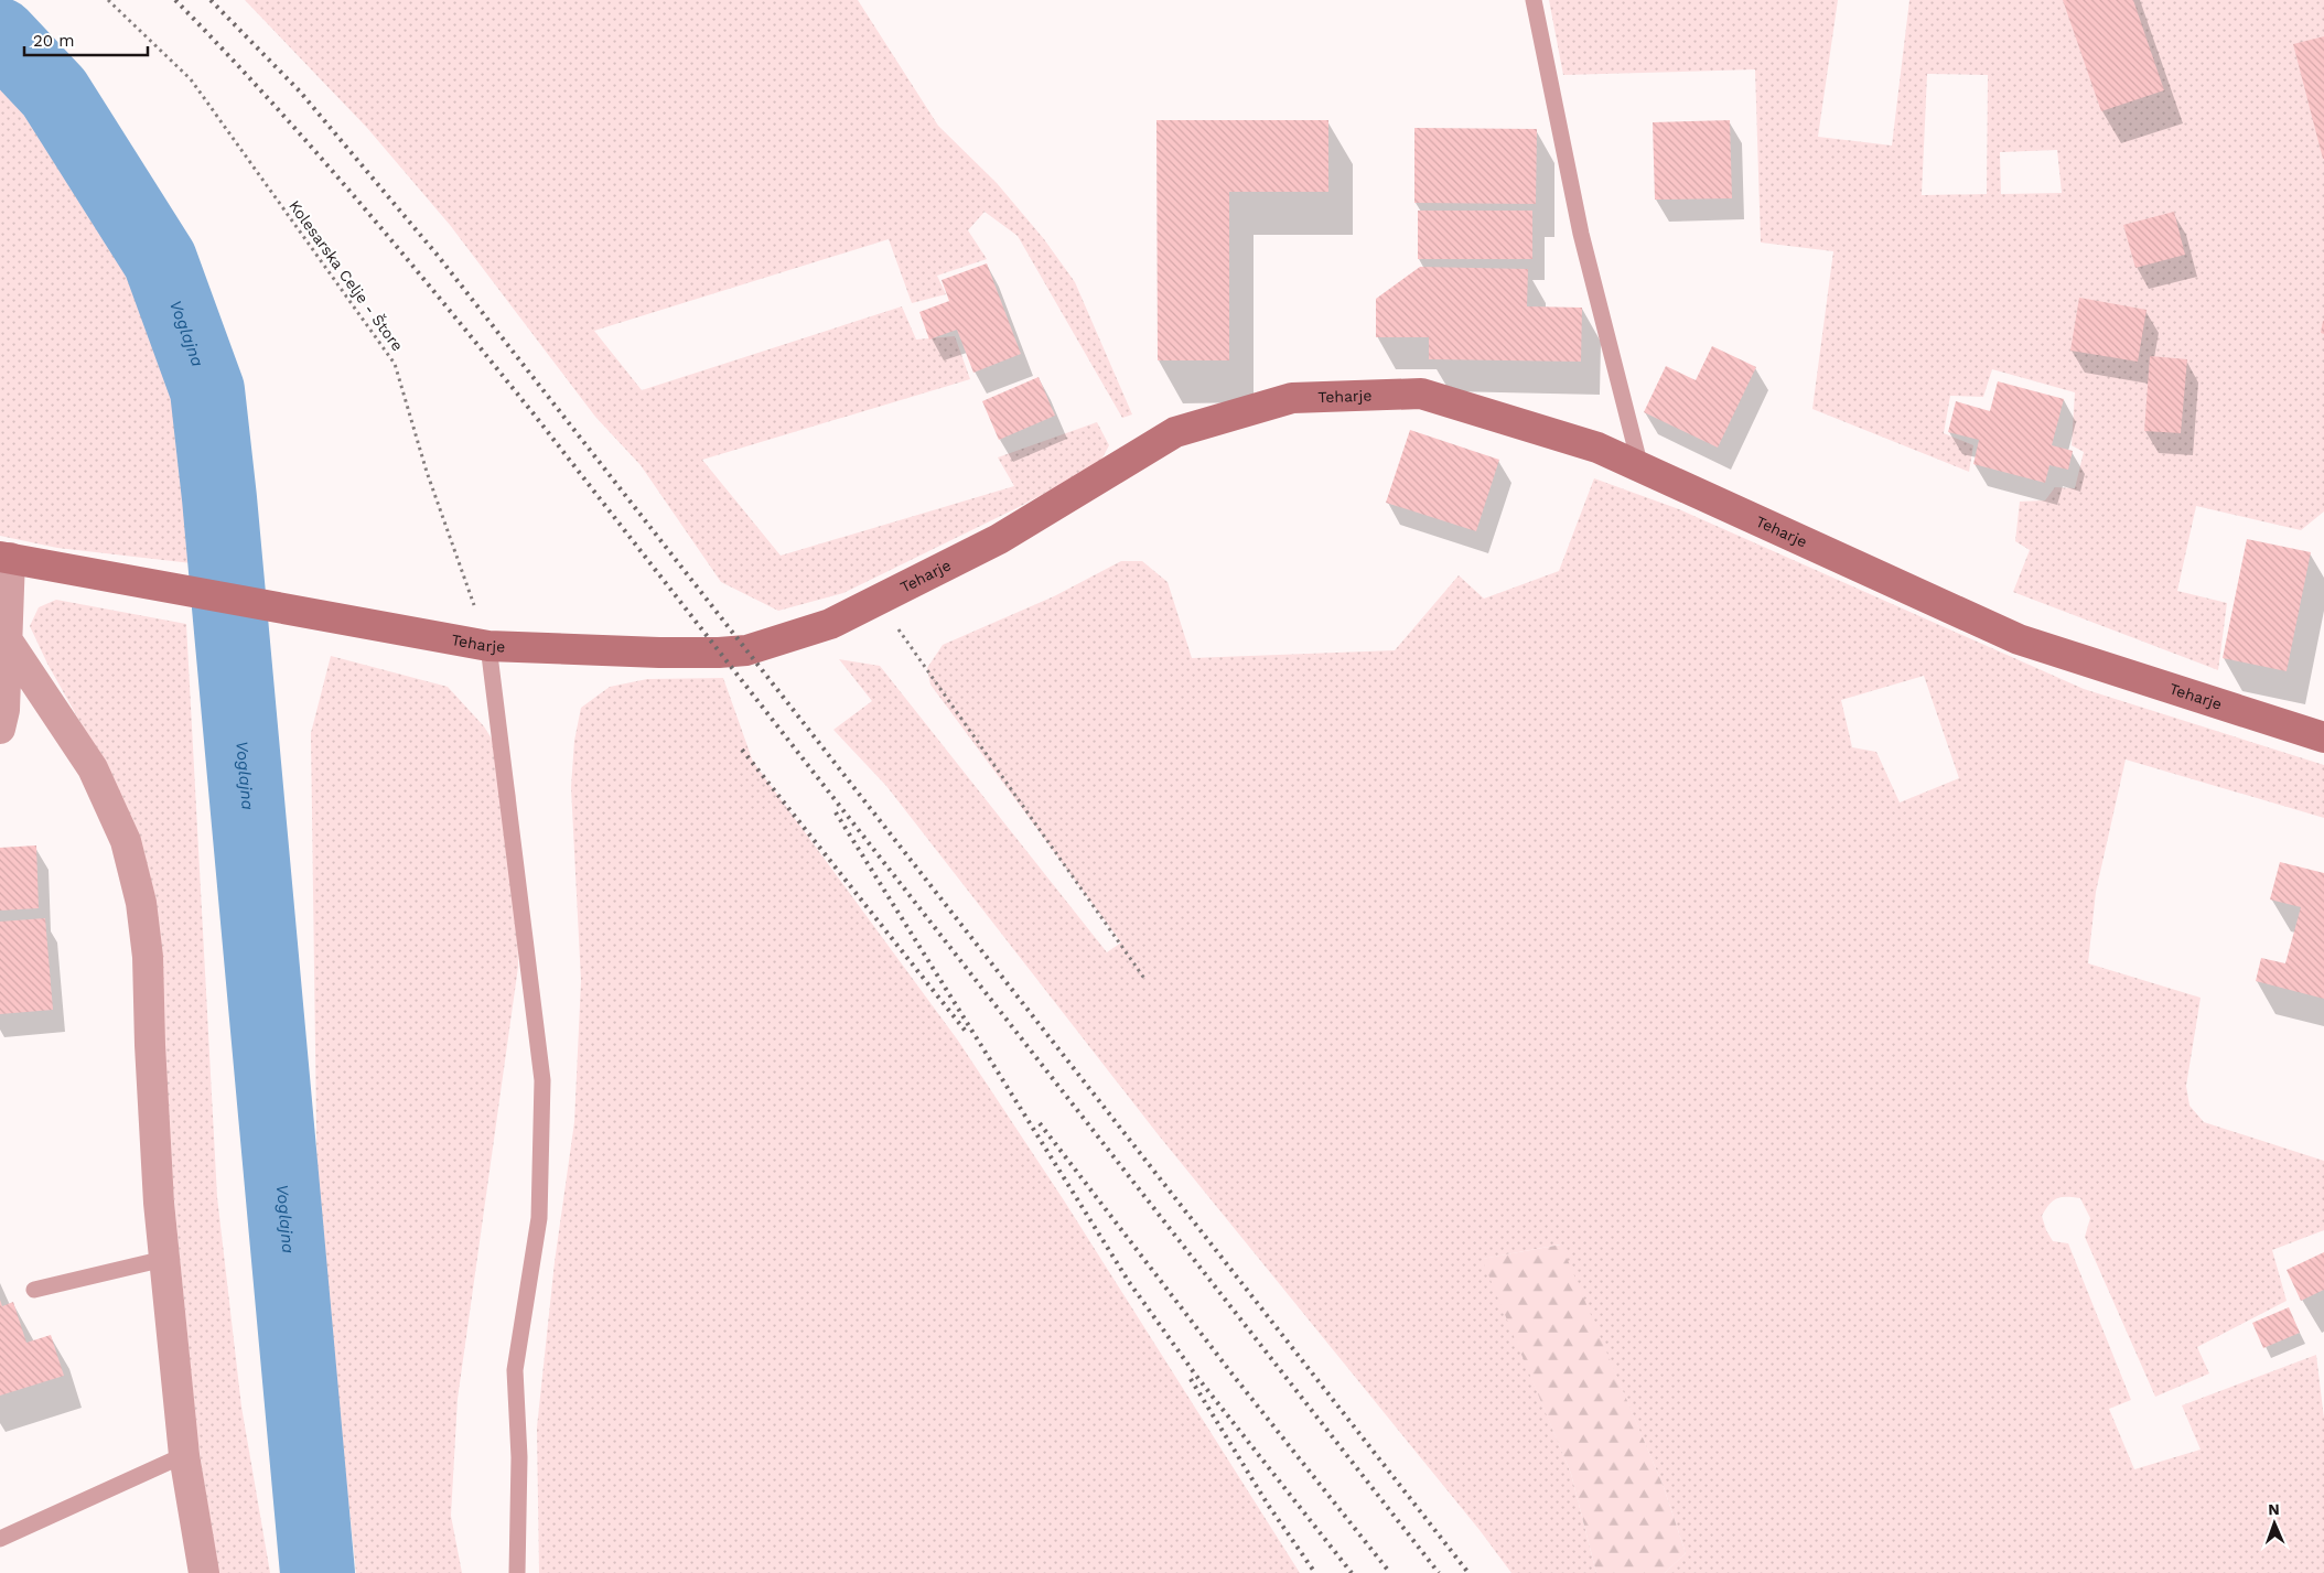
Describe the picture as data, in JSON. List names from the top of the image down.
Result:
{
  "streets": {
    "street": ["Teharje"],
    "path": ["Kolesarska Celje - Štore"]
  },
  "crossings": [
    ["Kolesarska Celje - Štore", "Teharje"]
  ],
  "water": ["Voglajna"],
  "scale_bar": "20 m",
  "north": "top"
}
